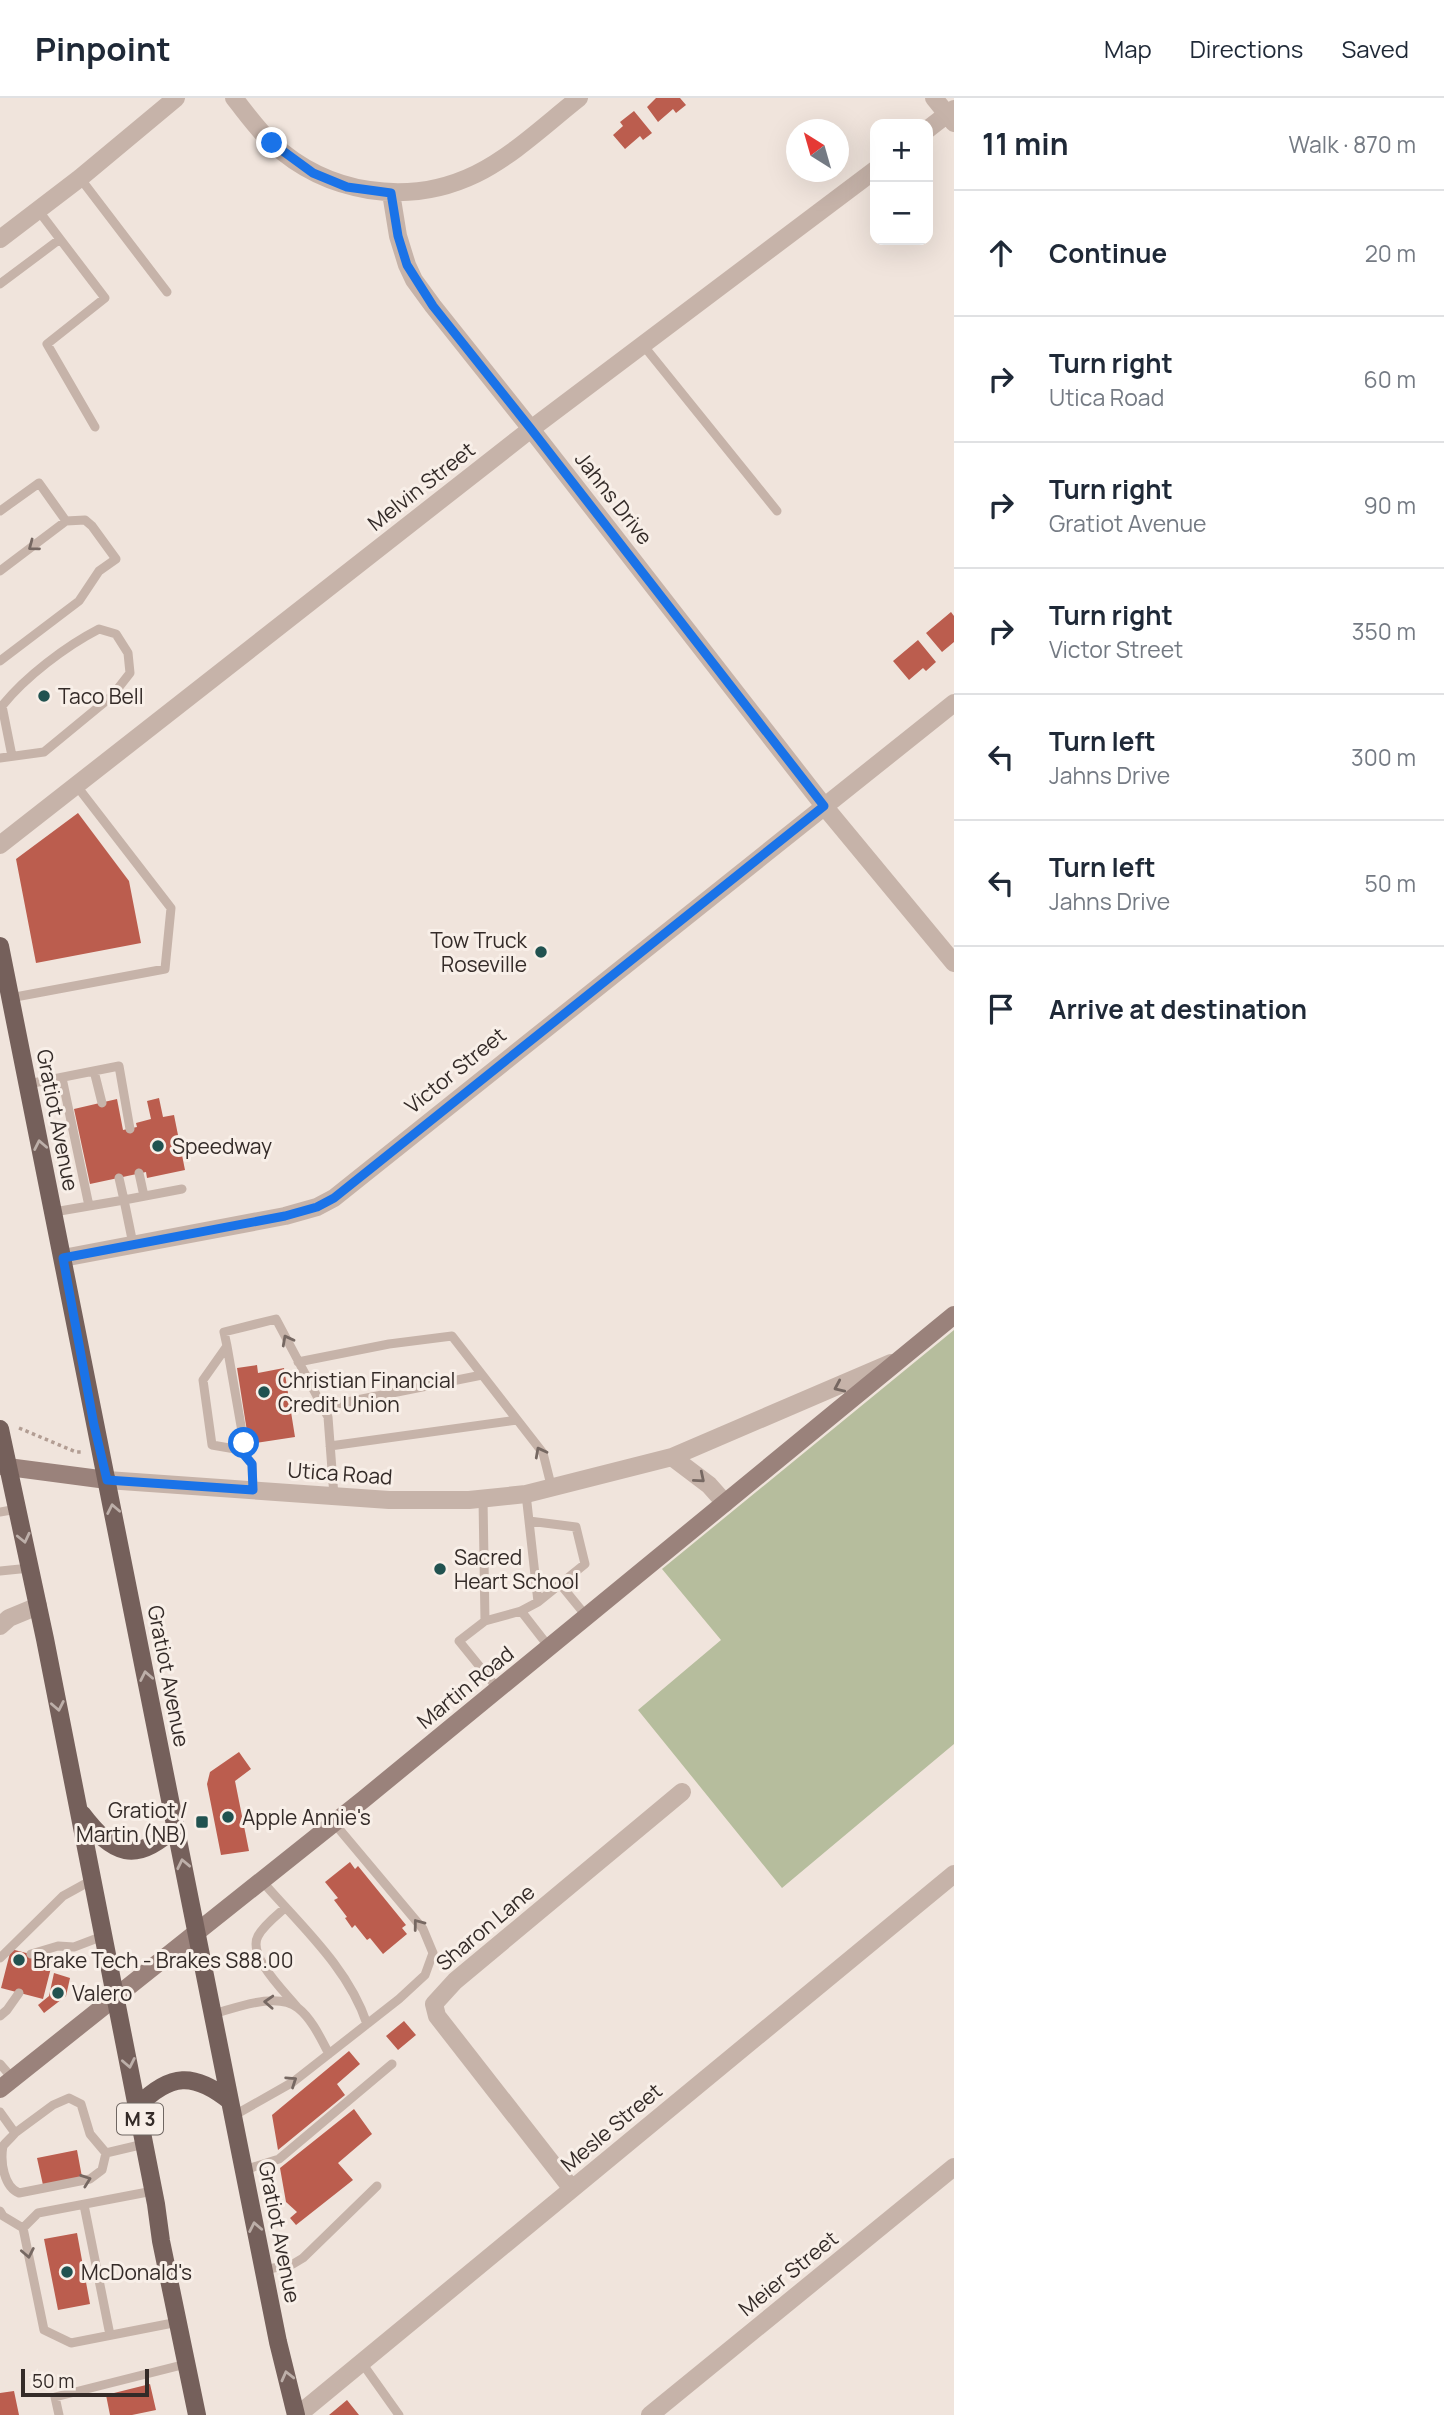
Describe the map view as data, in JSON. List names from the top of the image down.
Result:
{
  "streets": {
    "main road": ["Gratiot Avenue", "M 3"],
    "street": [
      "Melvin Street",
      "Jahns Drive",
      "Victor Street",
      "Utica Road",
      "Martin Road",
      "Sharon Lane",
      "Mesle Street",
      "Meier Street"
    ]
  },
  "crossings": [
    ["Melvin Street", "Jahns Drive"],
    ["Jahns Drive", "Victor Street"],
    ["Victor Street", "Gratiot Avenue"],
    ["Gratiot Avenue", "Utica Road"],
    ["Gratiot Avenue", "Martin Road"],
    ["Gratiot Avenue", "Mesle Street"],
    ["Utica Road", "Martin Road"],
    ["Utica Road", "M 3"],
    ["Martin Road", "M 3"],
    ["Sharon Lane", "Mesle Street"]
  ],
  "places": {
    "other": [
      "Taco Bell",
      "Tow Truck Roseville",
      "Speedway",
      "Christian Financial Credit Union",
      "Sacred Heart School",
      "Apple Annie's",
      "Brake Tech - Brakes S88.00",
      "Valero",
      "McDonald's"
    ],
    "transit": ["Gratiot / Martin (NB)"]
  },
  "scale_bar": "50 m",
  "north": "top left",
  "page": {
    "header": "Pinpoint",
    "nav": ["Map", "Directions", "Saved"],
    "heading": ["11 min", "Walk · 870 m"],
    "map_buttons": ["+", "−"],
    "list": [
      ["Continue", "20 m"],
      ["Turn right", "Utica Road", "60 m"],
      ["Turn right", "Gratiot Avenue", "90 m"],
      ["Turn right", "Victor Street", "350 m"],
      ["Turn left", "Jahns Drive", "300 m"],
      ["Turn left", "Jahns Drive", "50 m"],
      "Arrive at destination"
    ],
    "scale": "50 m"
  }
}
